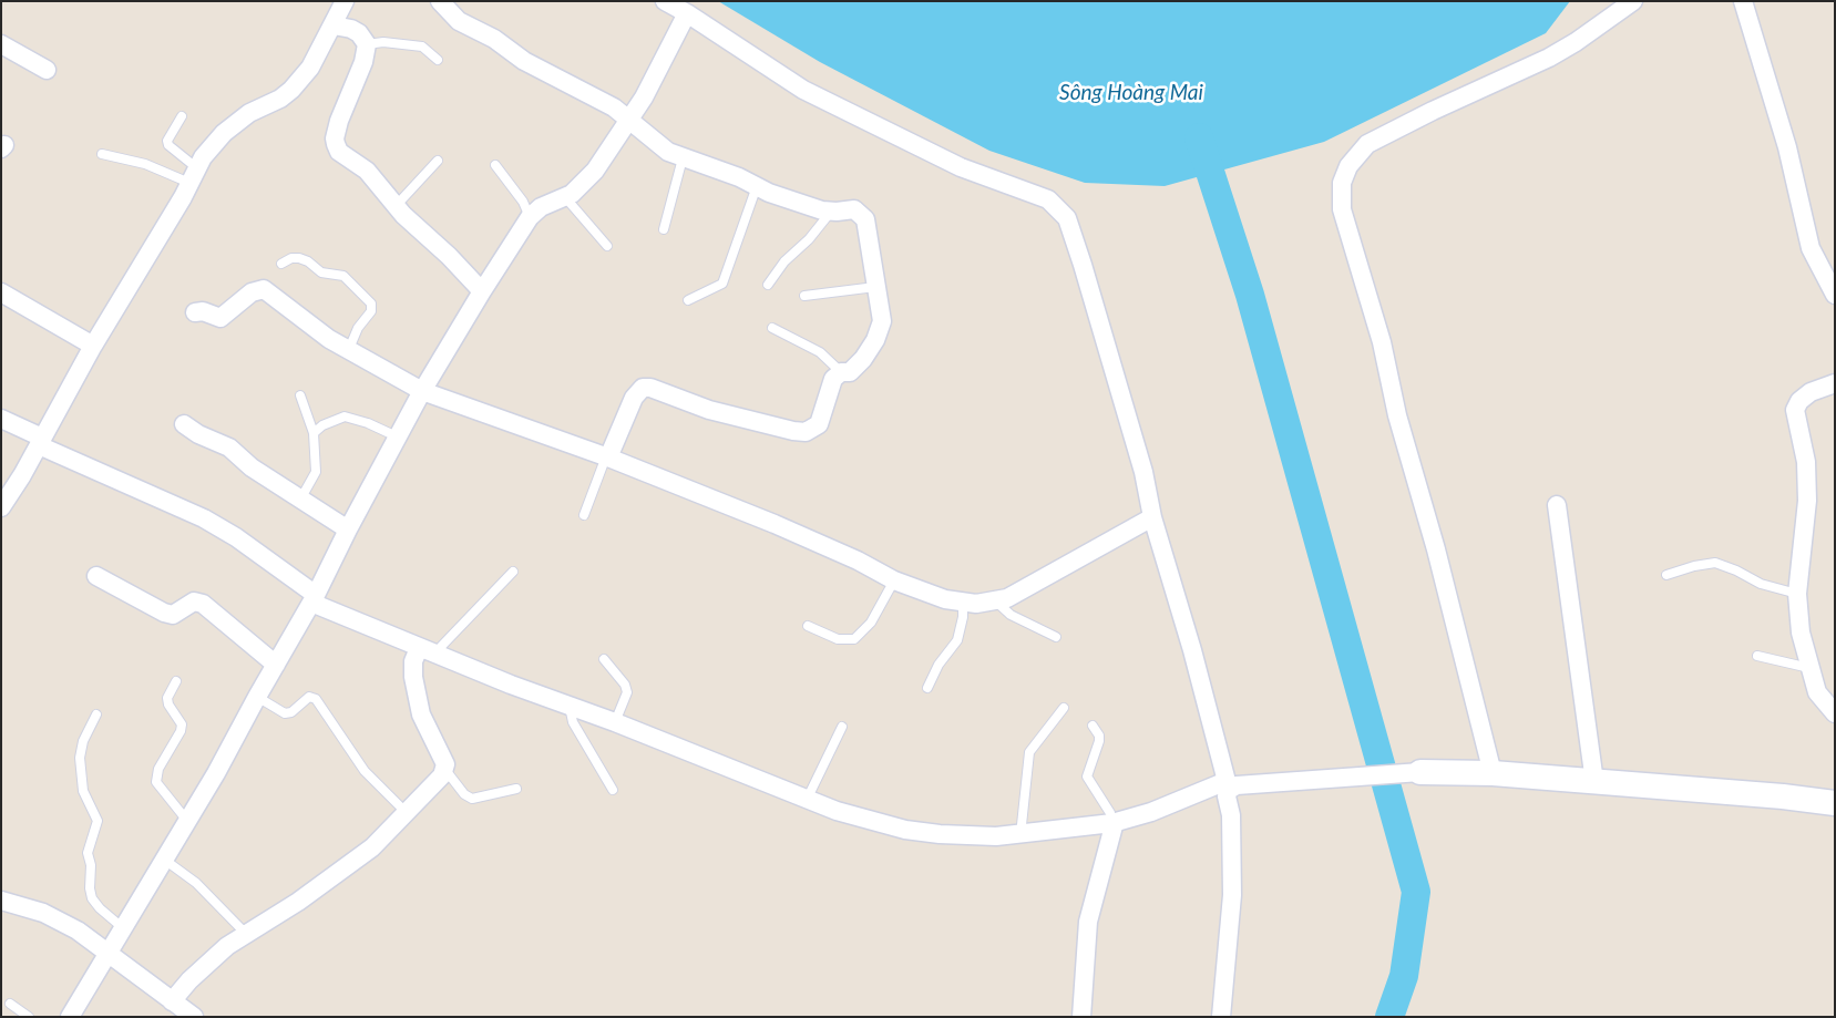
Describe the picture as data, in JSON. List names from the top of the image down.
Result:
{
  "water": ["Sông Hoàng Mai"]
}
